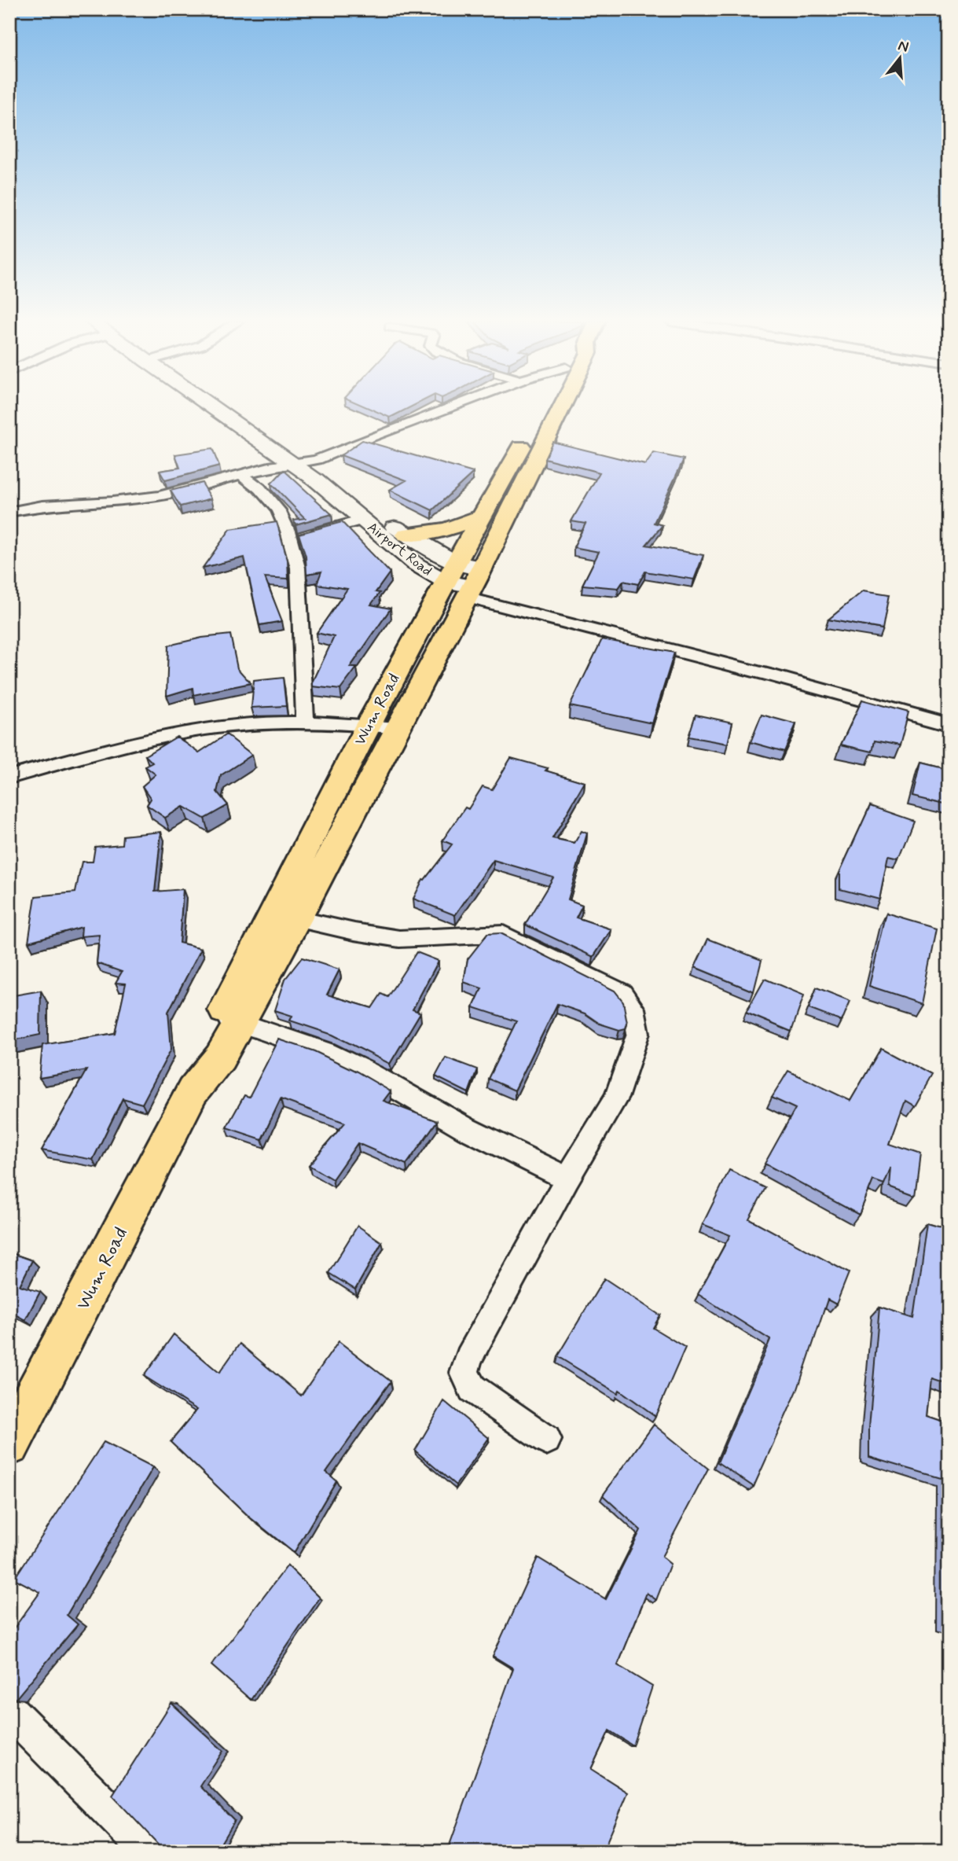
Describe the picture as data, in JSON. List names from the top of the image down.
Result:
{
  "streets": {
    "highway": ["Wum Road"],
    "main road": ["Airport Road"]
  },
  "crossings": [
    ["Airport Road", "Wum Road"]
  ],
  "north": "top"
}
